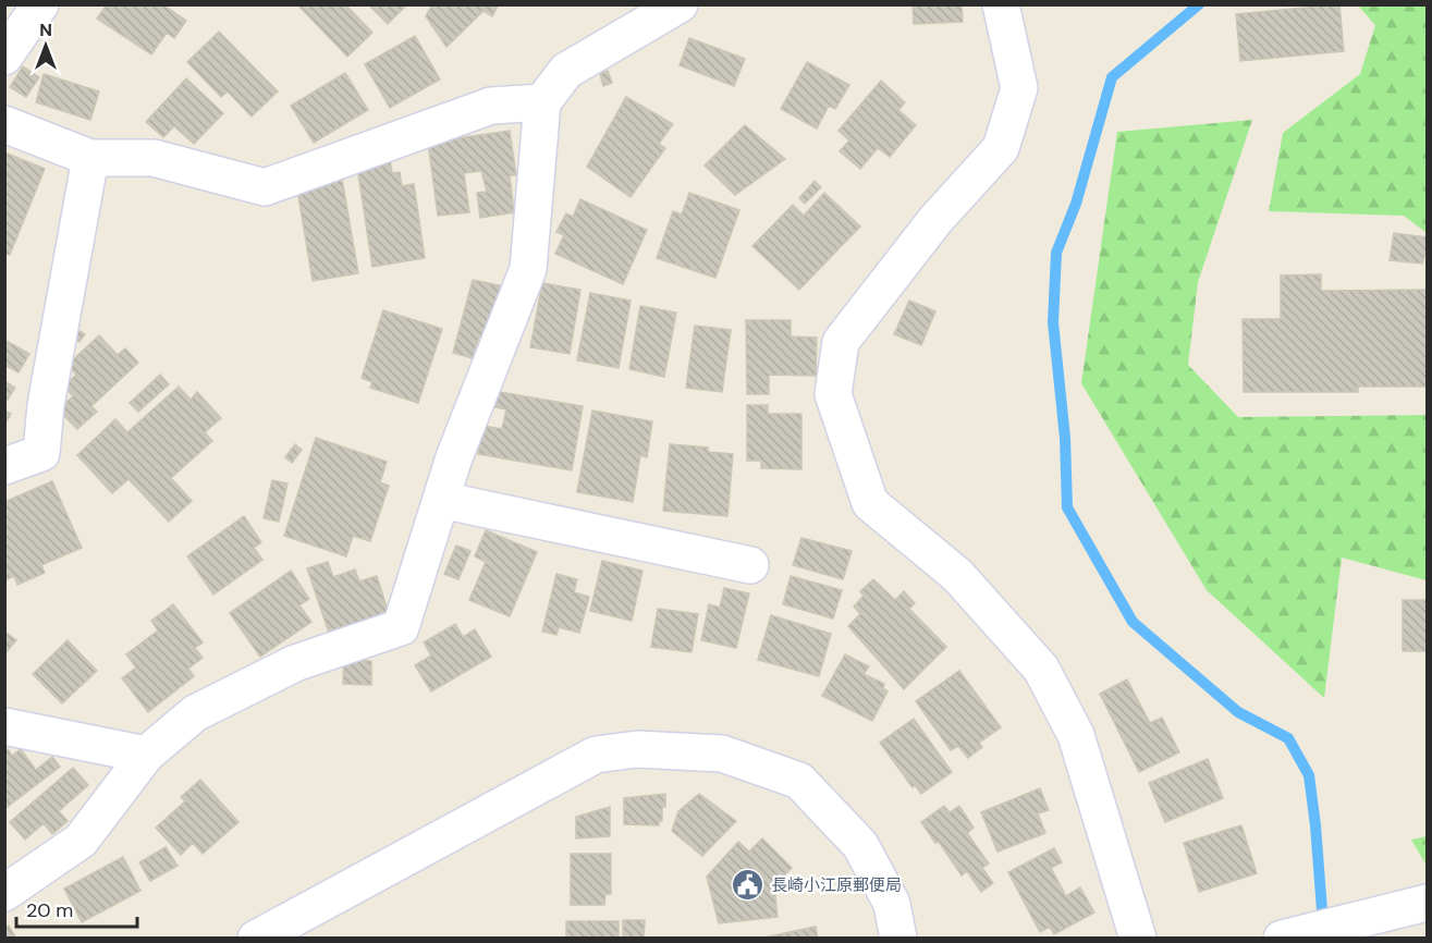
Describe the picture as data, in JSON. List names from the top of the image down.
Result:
{
  "places": {
    "public building": ["長崎小江原郵便局"]
  },
  "scale_bar": "20 m",
  "north": "top"
}
